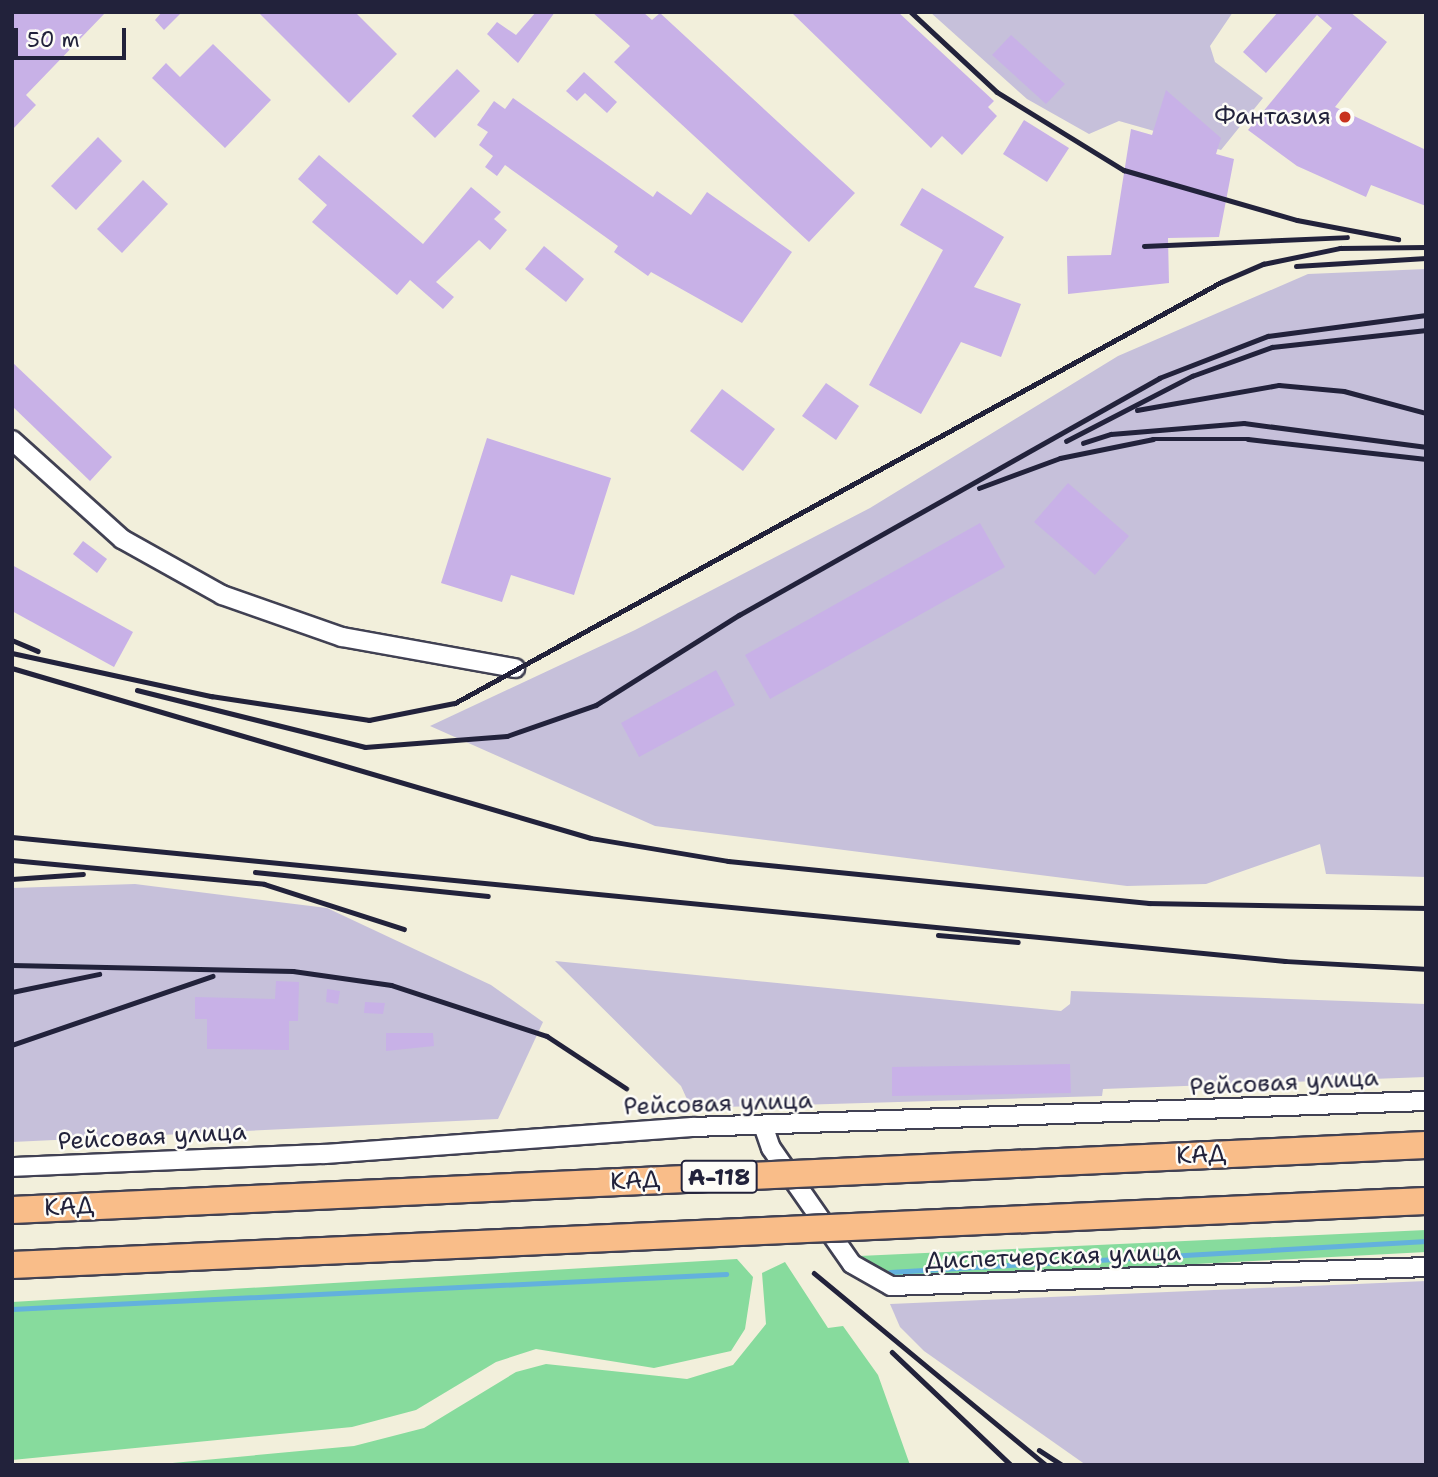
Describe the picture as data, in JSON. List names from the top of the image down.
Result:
{
  "streets": {
    "highway": ["КАД", "А-118"],
    "street": ["Рейсовая улица", "Диспетчерская улица"]
  },
  "crossings": [
    ["Рейсовая улица", "Диспетчерская улица"]
  ],
  "places": ["Фантазия"],
  "scale_bar": "50 m"
}
